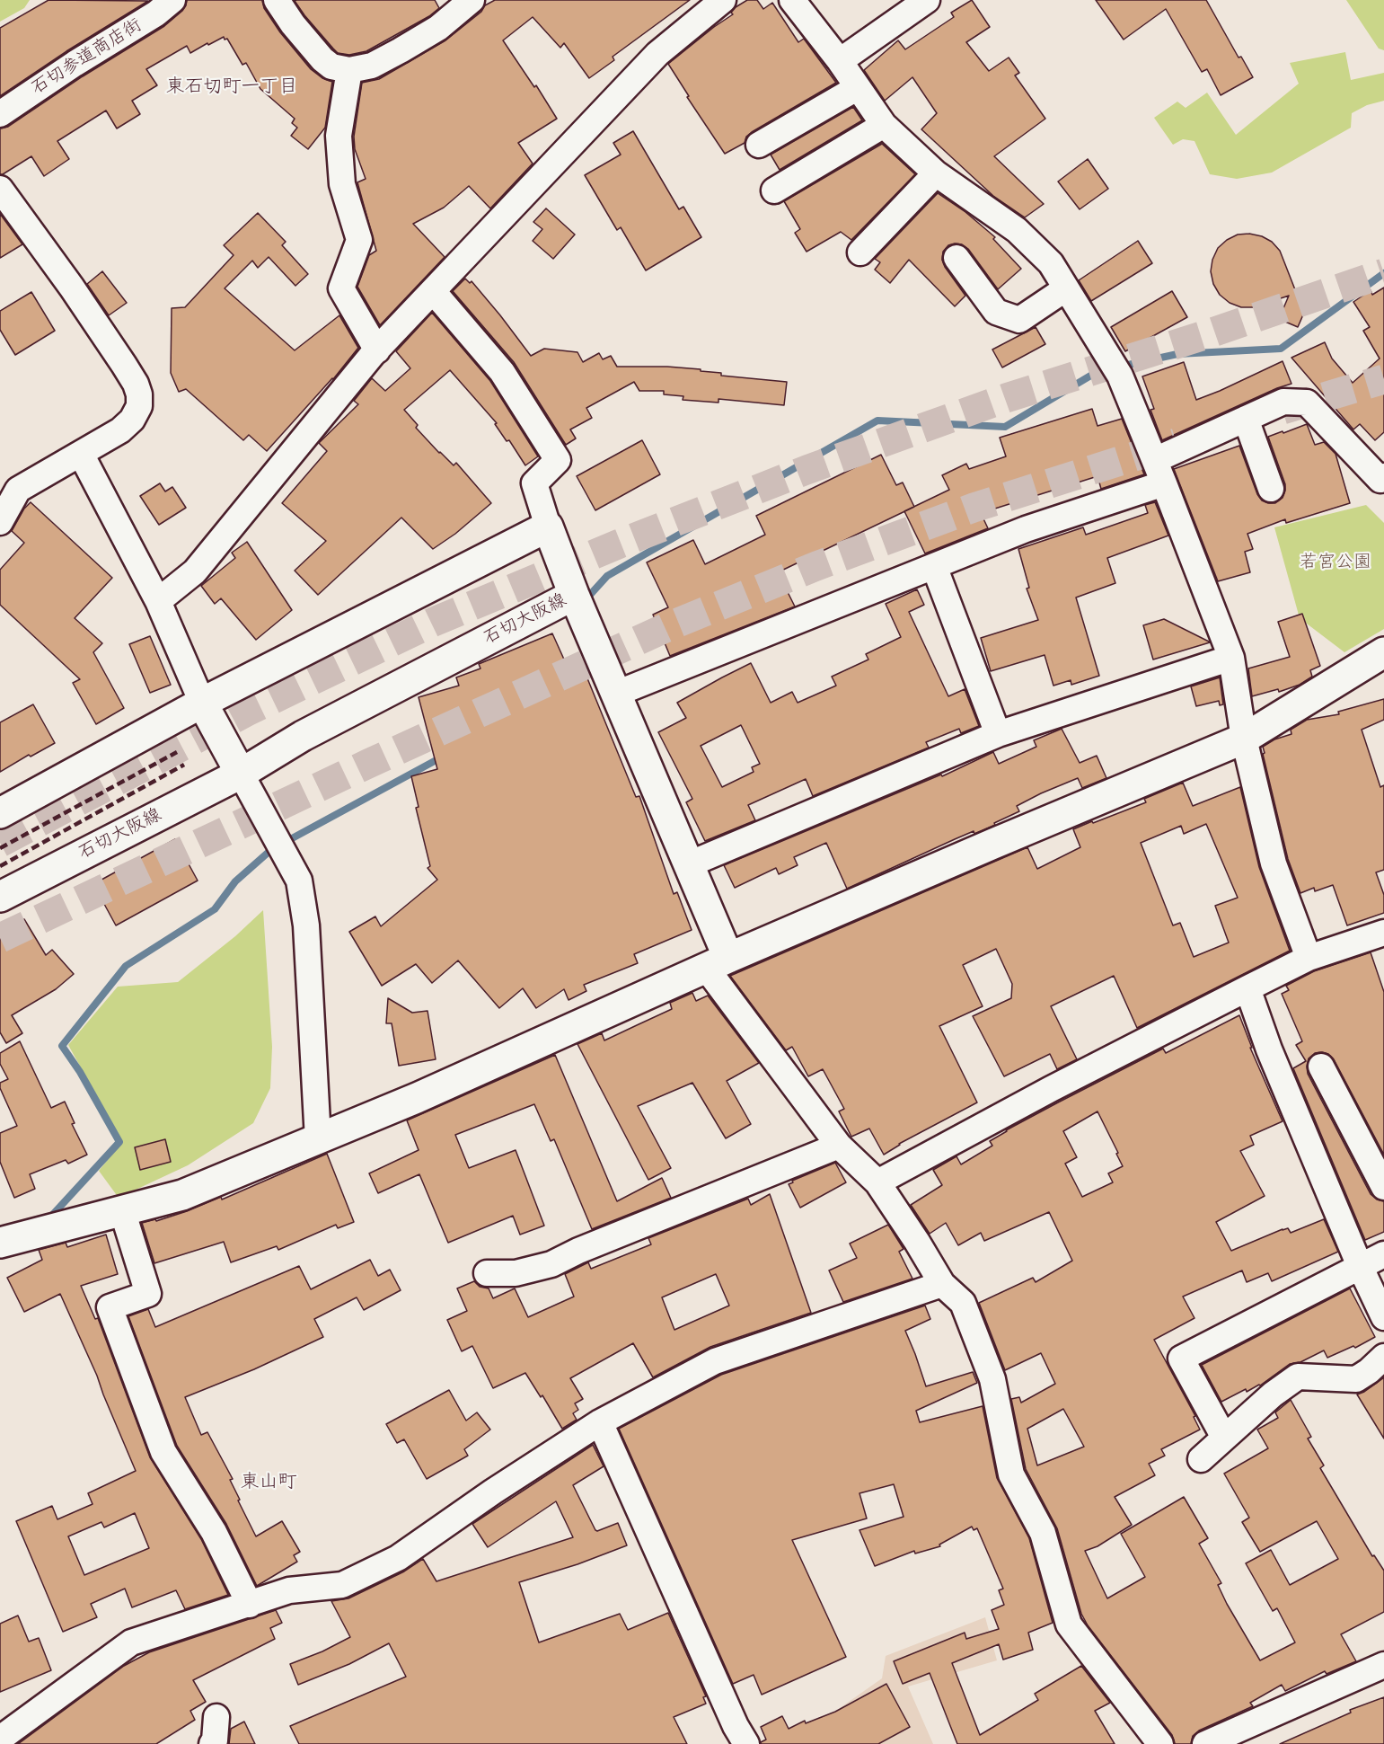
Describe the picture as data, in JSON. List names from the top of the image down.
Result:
{
  "streets": {
    "street": ["石切参道商店街", "石切大阪線"]
  },
  "districts": ["東石切町一丁目", "東山町"],
  "parks": ["若宮公園"]
}
